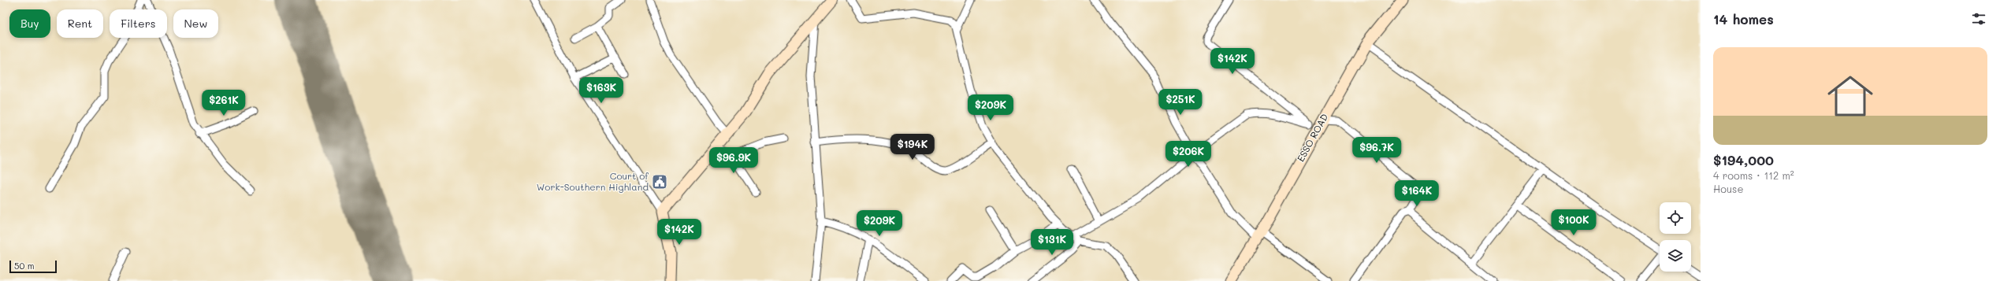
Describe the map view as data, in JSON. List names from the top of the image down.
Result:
{
  "streets": {
    "street": ["ESSO ROAD"]
  },
  "places": {
    "public building": ["Court of Work-Southern Highland"]
  },
  "scale_bar": "50 m",
  "page": {
    "heading": "14 homes",
    "chip": [
      "Buy",
      "Rent",
      "Filters",
      "New"
    ],
    "list": [
      {
        "name": "$194,000",
        "note": "4 rooms · 112 m² · House"
      }
    ],
    "price": [
      "$142K",
      "$163K",
      "$251K",
      "$261K",
      "$209K",
      "$194K",
      "$96.7K",
      "$206K",
      "$96.9K",
      "$164K",
      "$100K",
      "$209K",
      "$142K",
      "$131K"
    ],
    "scale": "50 m"
  }
}
